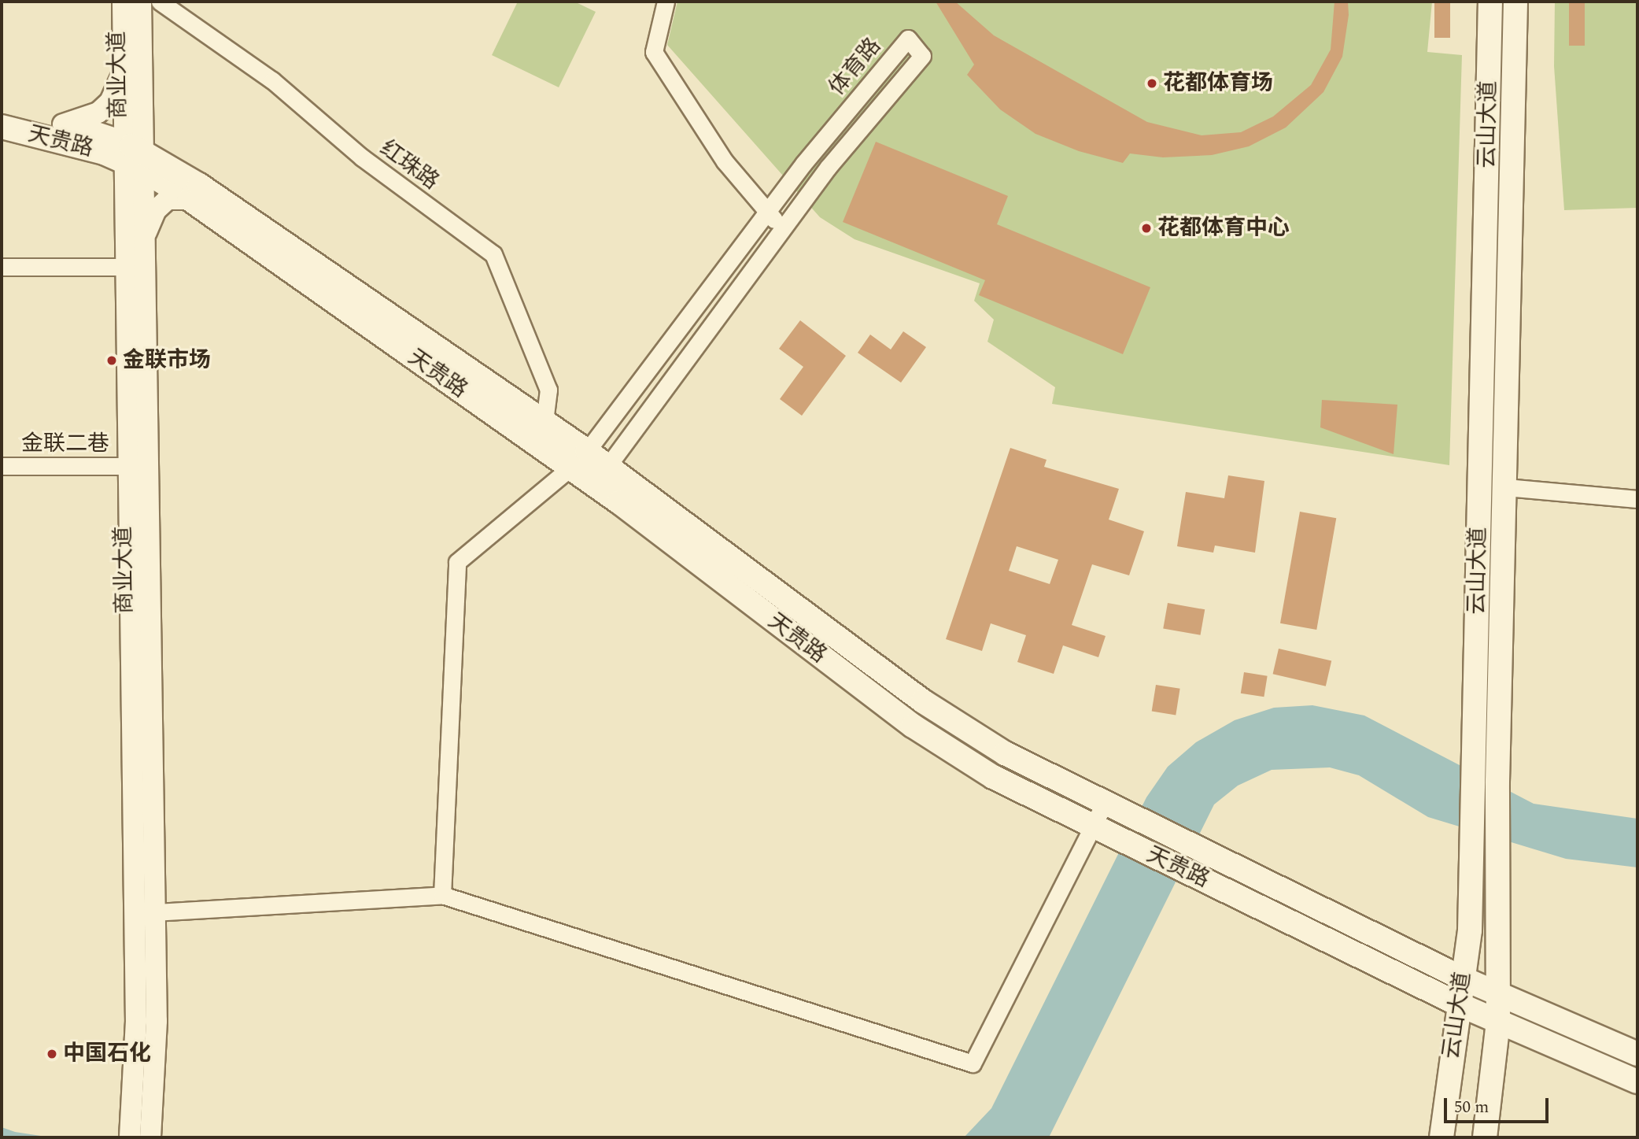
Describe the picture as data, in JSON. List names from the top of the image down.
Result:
{
  "streets": {
    "main road": ["云山大道", "天贵路"],
    "street": [
      "体育路",
      "商业大道",
      "红珠路",
      "金联二巷"
    ]
  },
  "crossings": [
    ["体育路", "天贵路"],
    ["商业大道", "天贵路"],
    ["商业大道", "金联二巷"],
    ["云山大道", "天贵路"],
    ["天贵路", "红珠路"]
  ],
  "places": [
    "花都体育场",
    "花都体育中心",
    "金联市场",
    "中国石化"
  ],
  "scale_bar": "50 m"
}
